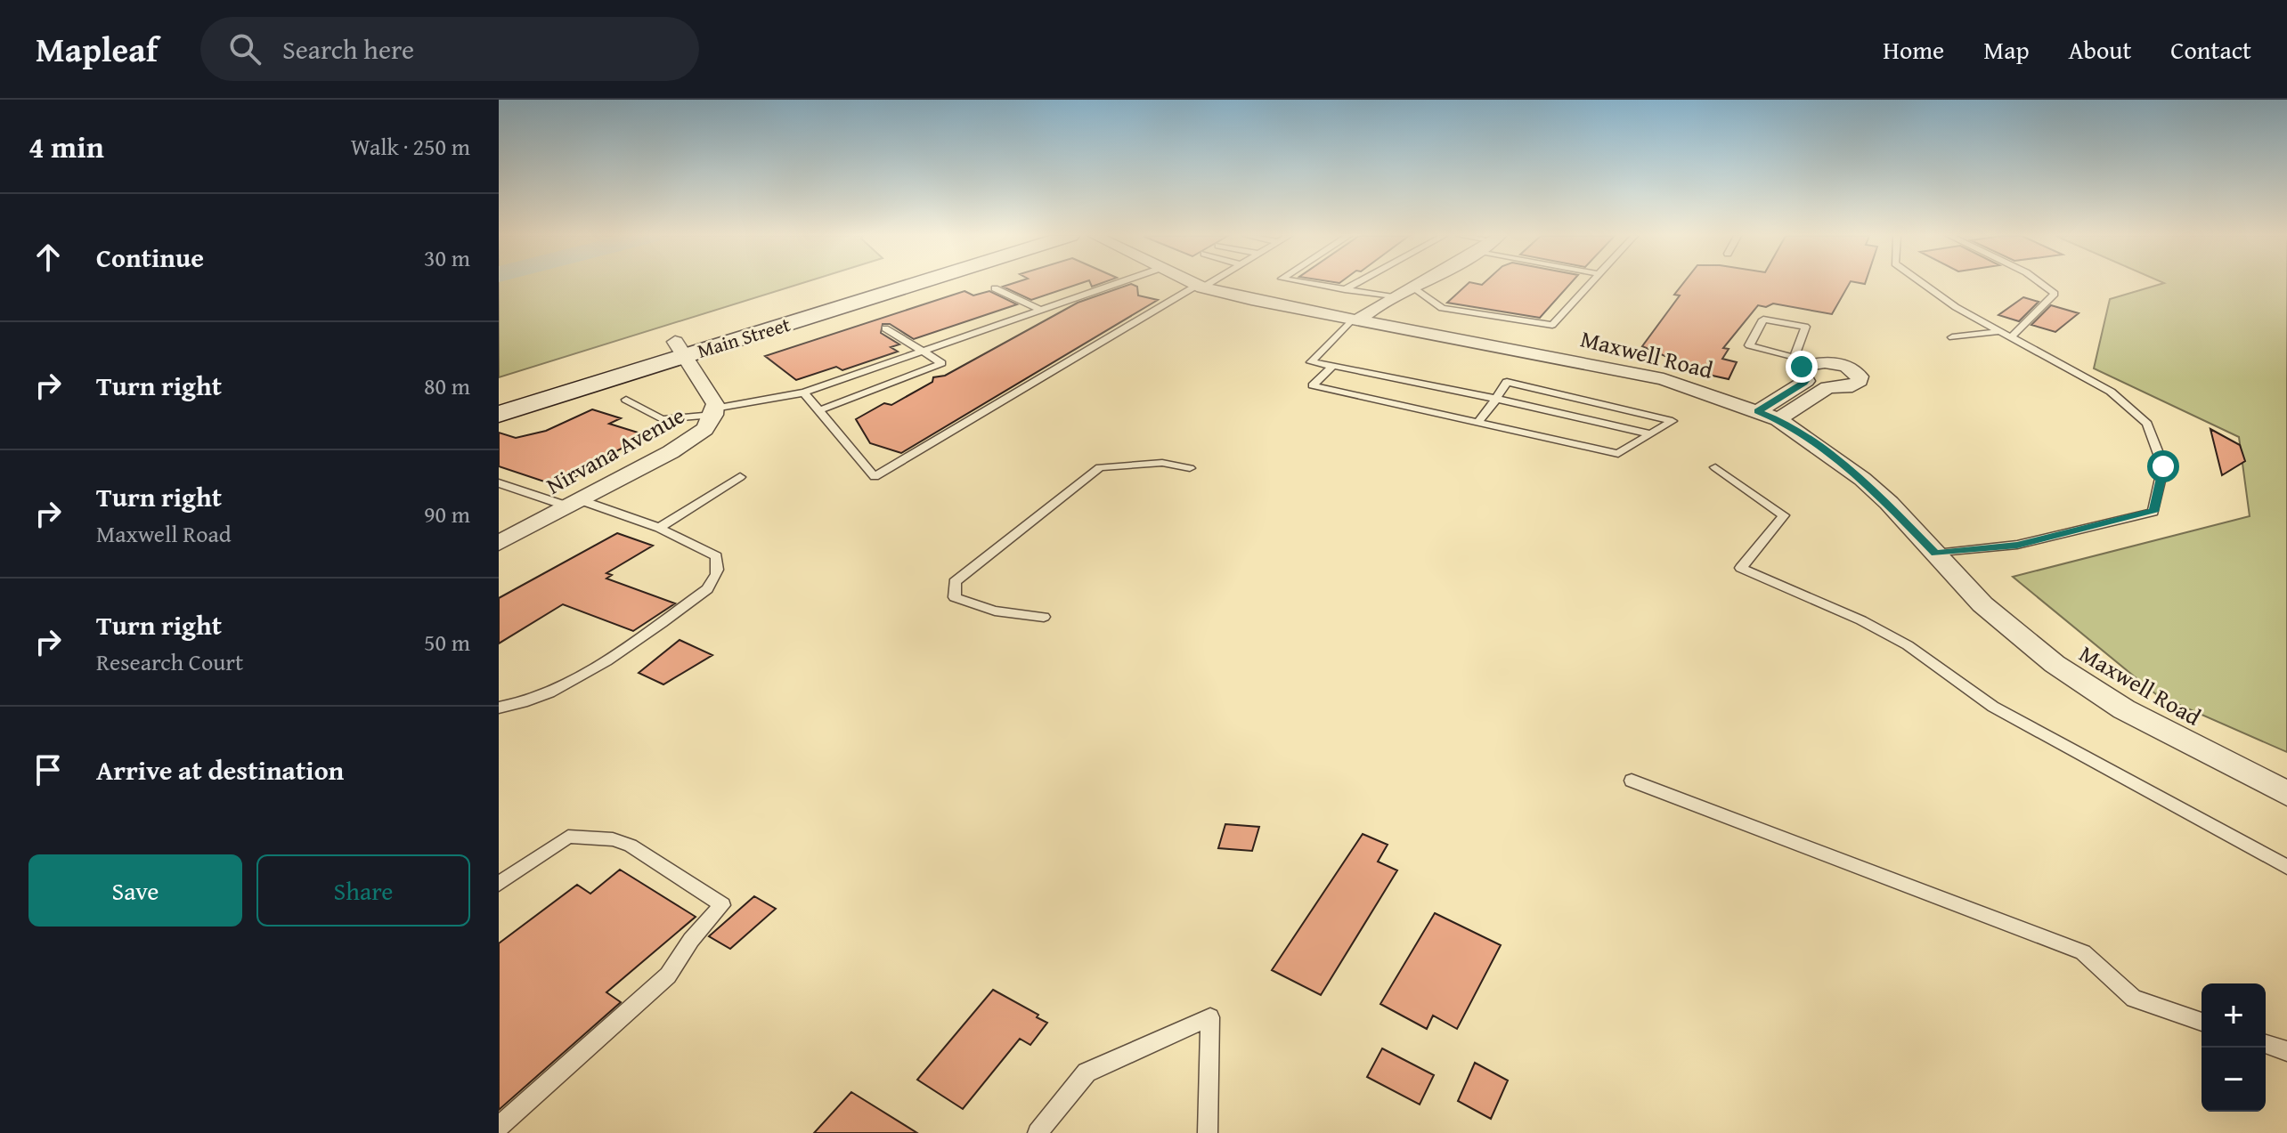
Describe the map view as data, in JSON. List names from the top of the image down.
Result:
{
  "streets": {
    "main road": ["Main Street"],
    "street": ["Maxwell Road", "Nirvana Avenue"]
  },
  "crossings": [
    ["Main Street", "Nirvana Avenue"]
  ],
  "page": {
    "header": "Mapleaf",
    "search": "Search here",
    "nav": [
      "Home",
      "Map",
      "About",
      "Contact"
    ],
    "heading": ["4 min", "Walk · 250 m"],
    "list": [
      ["Continue", "30 m"],
      ["Turn right", "80 m"],
      ["Turn right", "Maxwell Road", "90 m"],
      ["Turn right", "Research Court", "50 m"],
      "Arrive at destination"
    ],
    "buttons": ["Save", "Share"],
    "map_buttons": ["+", "−"]
  }
}
